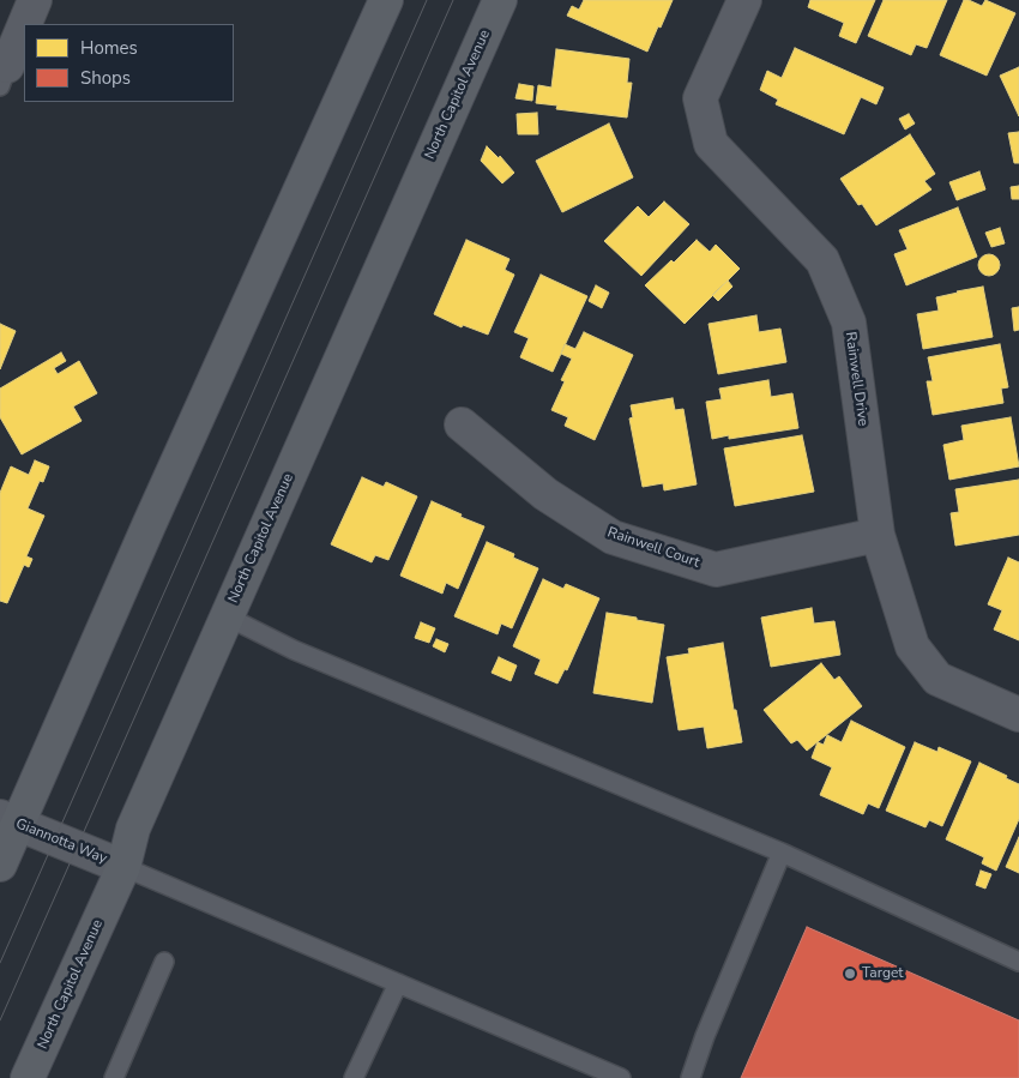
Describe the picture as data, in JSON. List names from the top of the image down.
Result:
{
  "streets": {
    "main road": ["North Capitol Avenue"],
    "street": ["Rainwell Drive", "Rainwell Court", "Giannotta Way"]
  },
  "crossings": [
    ["North Capitol Avenue", "Giannotta Way"],
    ["Rainwell Drive", "Rainwell Court"]
  ],
  "places": ["Target"],
  "legend": ["Homes", "Shops"]
}
